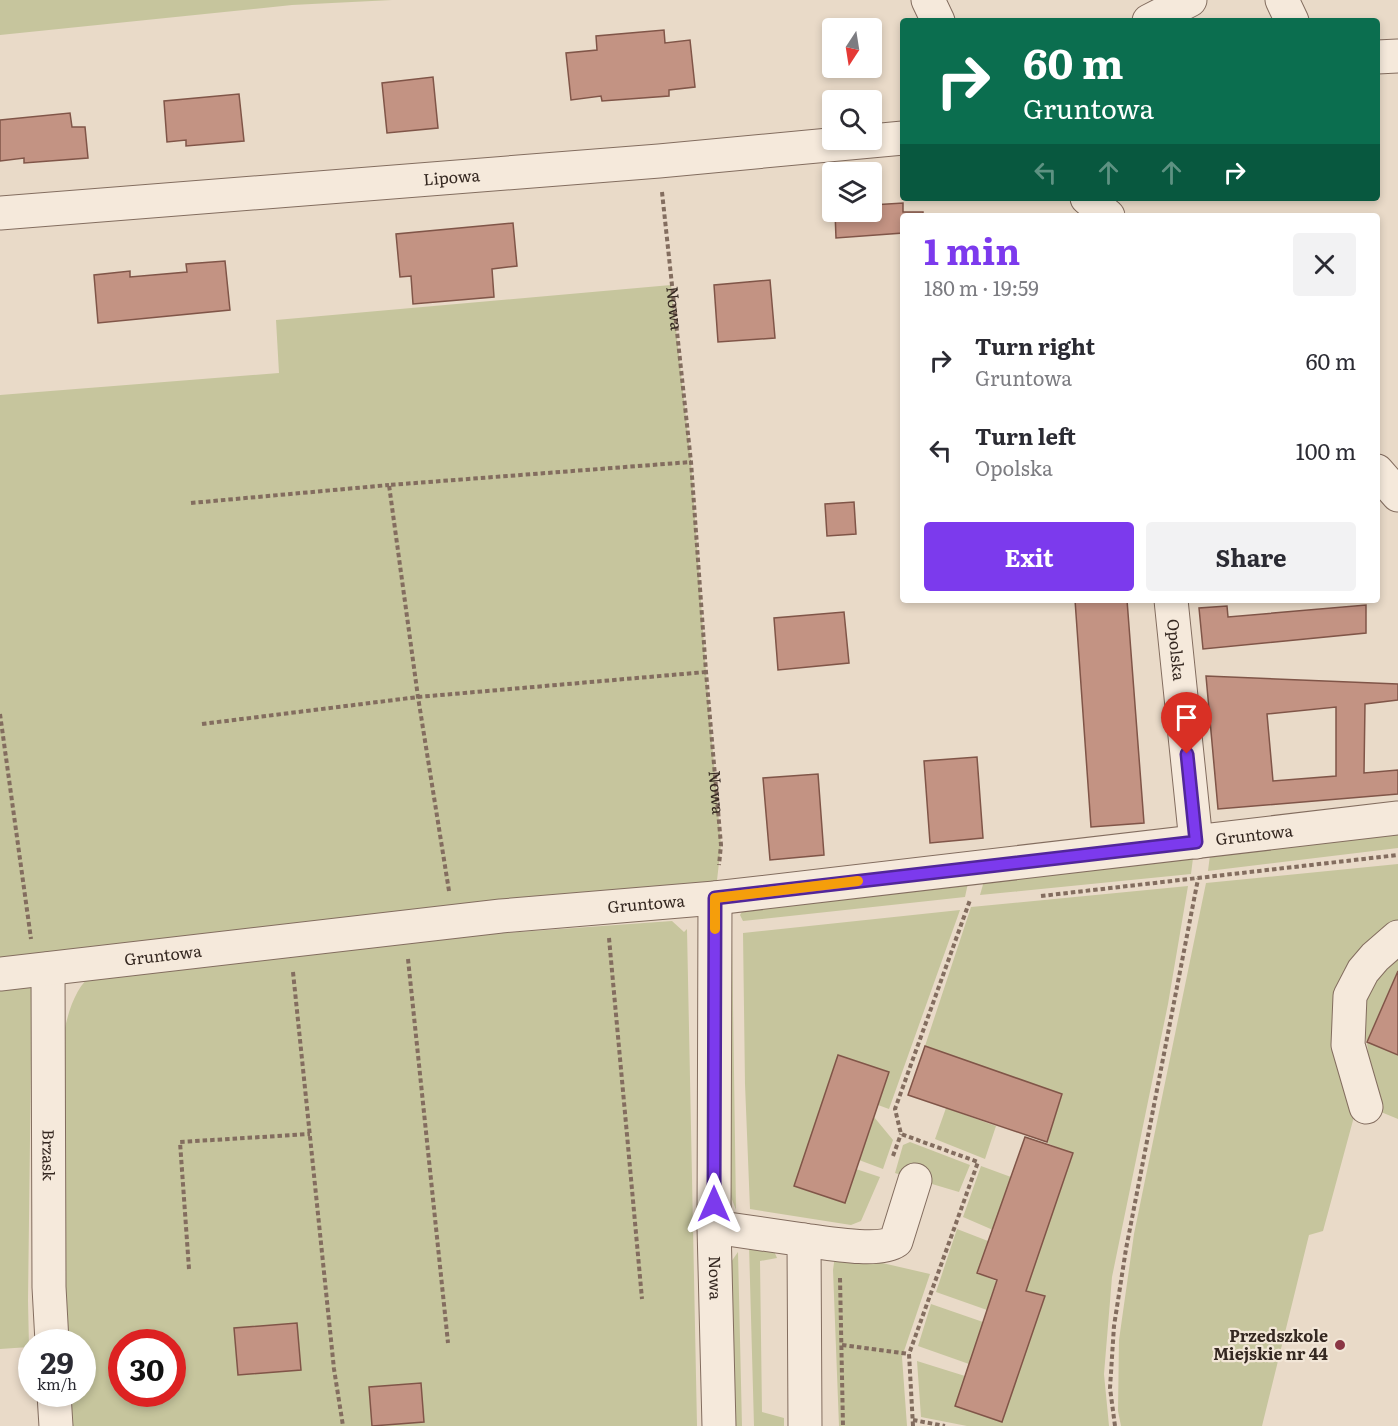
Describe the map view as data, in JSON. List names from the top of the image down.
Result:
{
  "streets": {
    "street": [
      "Lipowa",
      "Nowa",
      "Opolska",
      "Gruntowa",
      "Brzask"
    ]
  },
  "crossings": [
    ["Lipowa", "Nowa"],
    ["Nowa", "Gruntowa"],
    ["Opolska", "Gruntowa"],
    ["Gruntowa", "Brzask"]
  ],
  "places": ["Przedszkole Miejskie nr 44"],
  "north": "bottom",
  "page": {
    "turn": ["60 m", "Gruntowa"],
    "heading": ["1 min", "180 m · 19:59"],
    "list": [
      {
        "name": "Turn right",
        "note": "Gruntowa",
        "value": "60 m"
      },
      {
        "name": "Turn left",
        "note": "Opolska",
        "value": "100 m"
      }
    ],
    "buttons": ["Exit", "Share"],
    "speed": "29 km/h",
    "limit": "30"
  }
}
